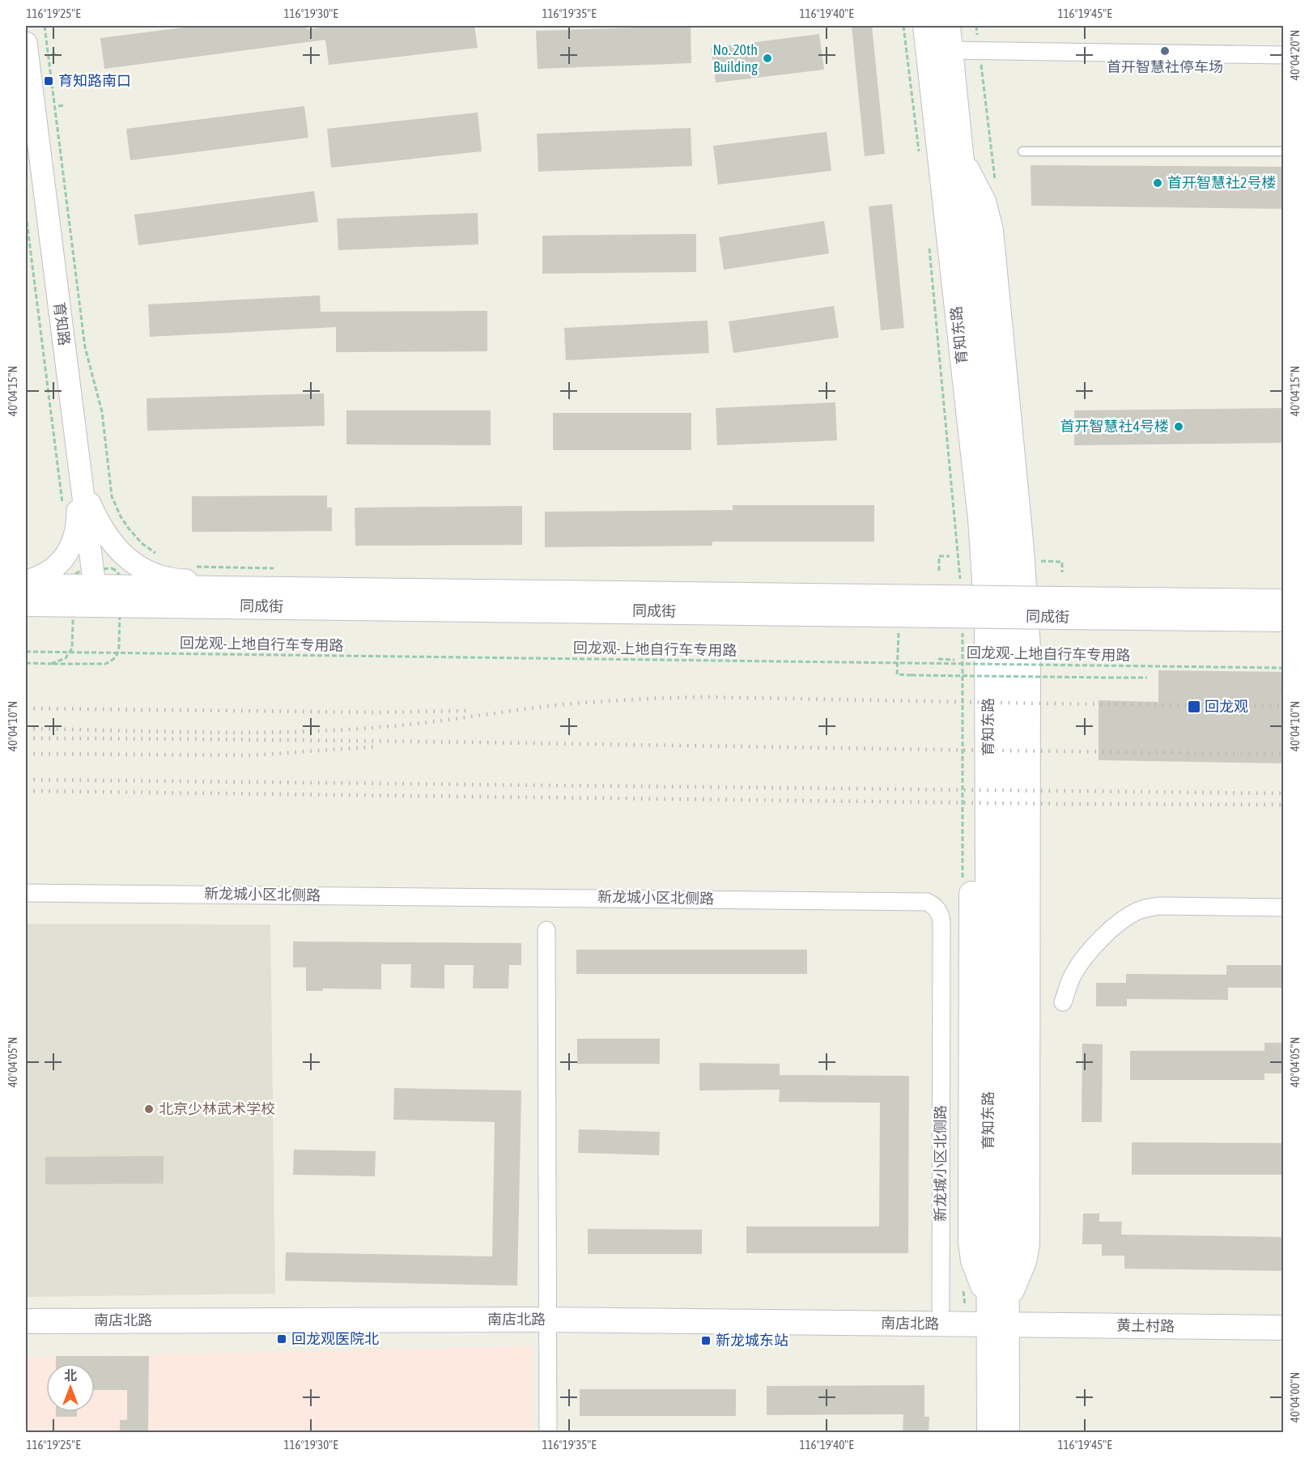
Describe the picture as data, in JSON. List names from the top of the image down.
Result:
{
  "streets": {
    "main road": [
      "育知东路",
      "同成街",
      "南店北路",
      "黄土村路"
    ],
    "street": ["育知路", "新龙城小区北侧路"],
    "path": ["回龙观-上地自行车专用路"]
  },
  "crossings": [
    ["育知路", "同成街"],
    ["育知东路", "南店北路"],
    ["育知东路", "黄土村路"],
    ["新龙城小区北侧路", "南店北路"],
    ["南店北路", "黄土村路"]
  ],
  "places": {
    "other": [
      "首开智慧社停车场",
      "No. 20th Building",
      "首开智慧社2号楼",
      "首开智慧社4号楼",
      "北京少林武术学校"
    ],
    "transit": [
      "育知路南口",
      "回龙观",
      "回龙观医院北",
      "新龙城东站"
    ]
  },
  "north": "top",
  "coordinates": [
    "116°19'25\"E",
    "116°19'30\"E",
    "116°19'35\"E",
    "116°19'40\"E",
    "116°19'45\"E",
    "40°04'20\"N",
    "40°04'15\"N",
    "40°04'10\"N",
    "40°04'05\"N",
    "40°04'00\"N"
  ]
}
